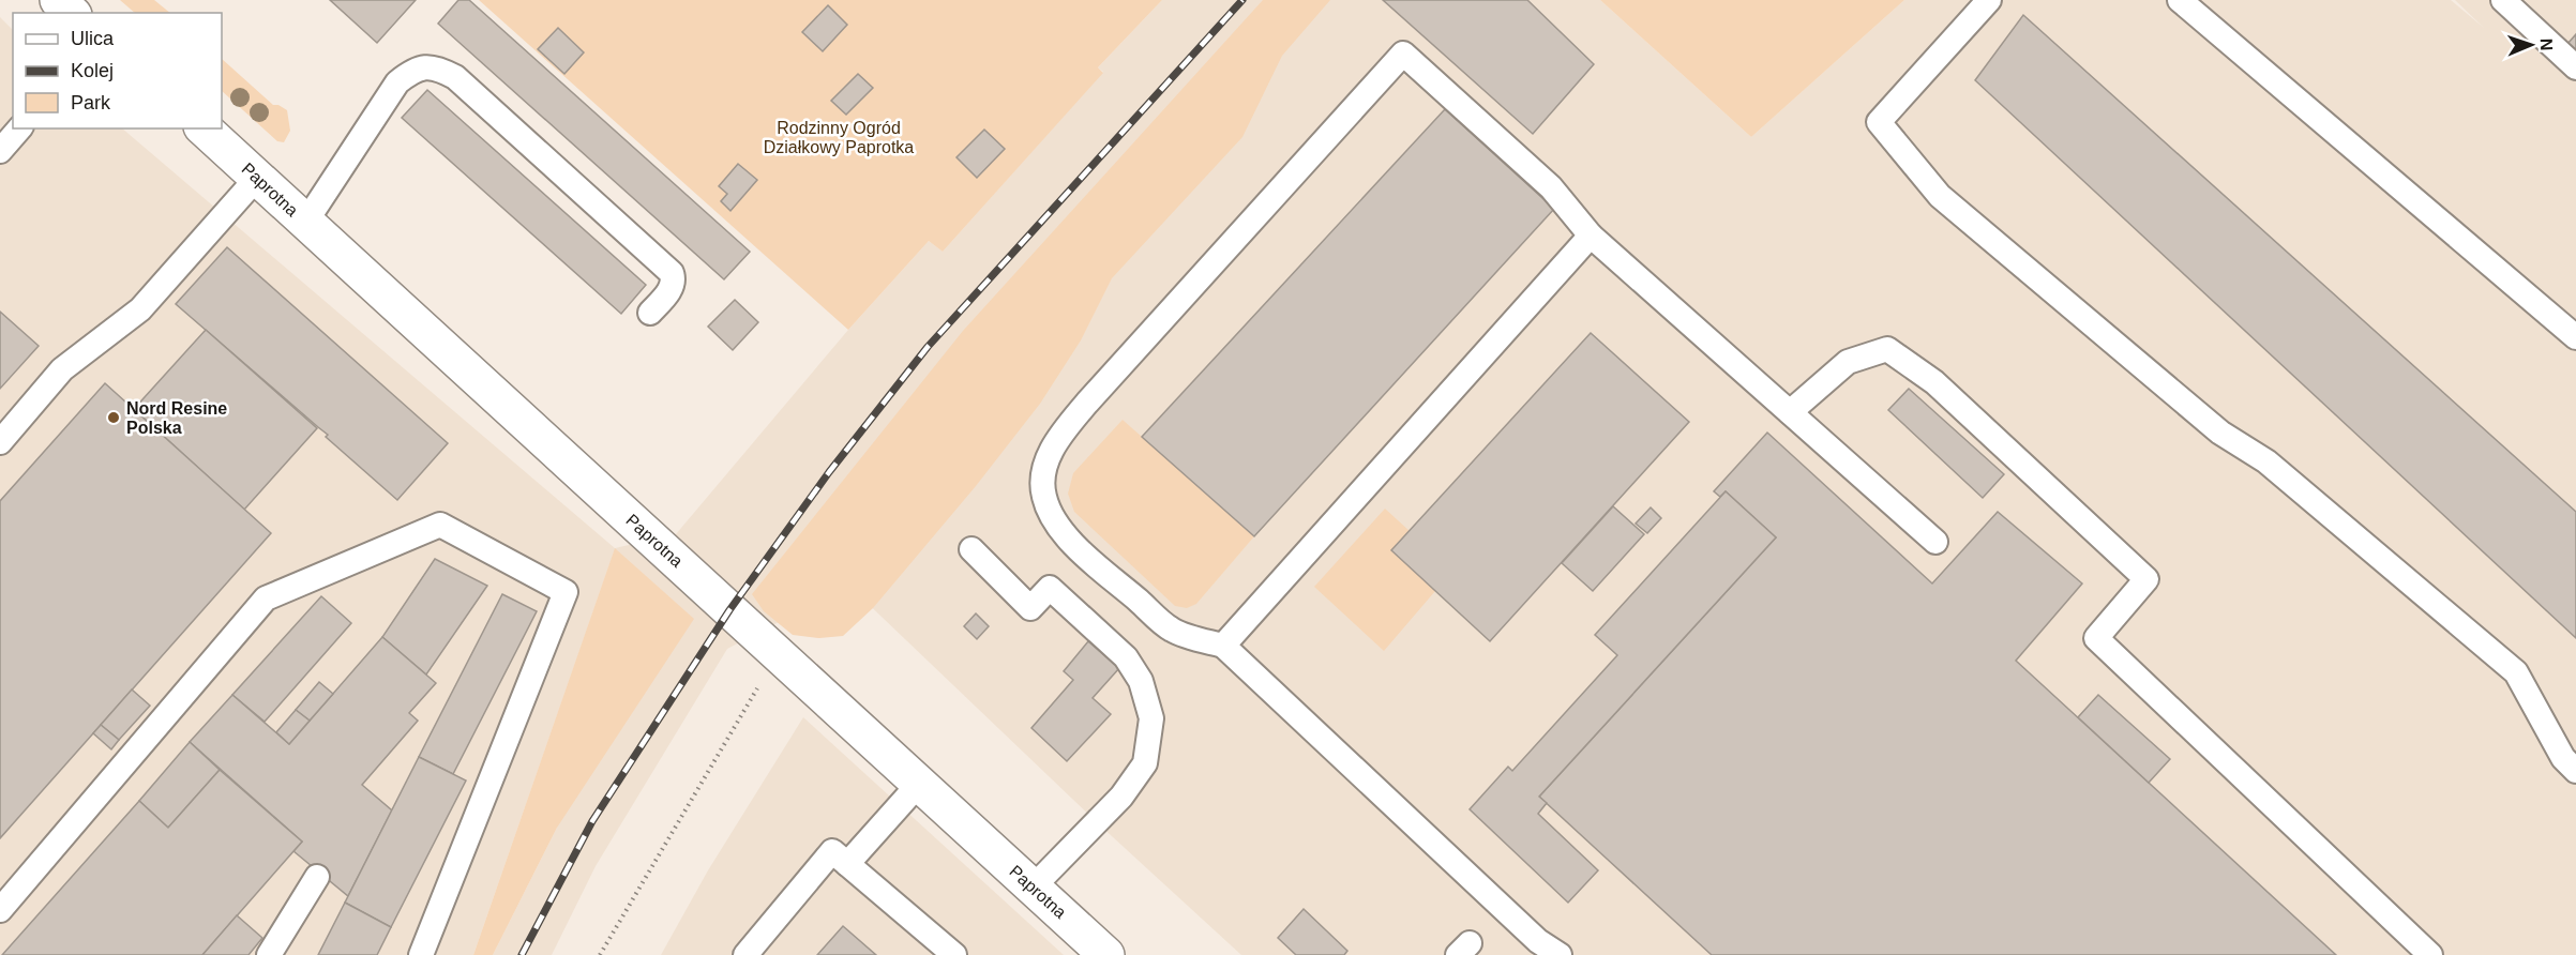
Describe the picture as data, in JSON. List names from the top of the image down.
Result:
{
  "streets": {
    "street": ["Paprotna"]
  },
  "parks": ["Rodzinny Ogród Działkowy Paprotka"],
  "places": ["Nord Resine Polska"],
  "legend": ["Ulica", "Kolej", "Park"],
  "north": "right"
}
